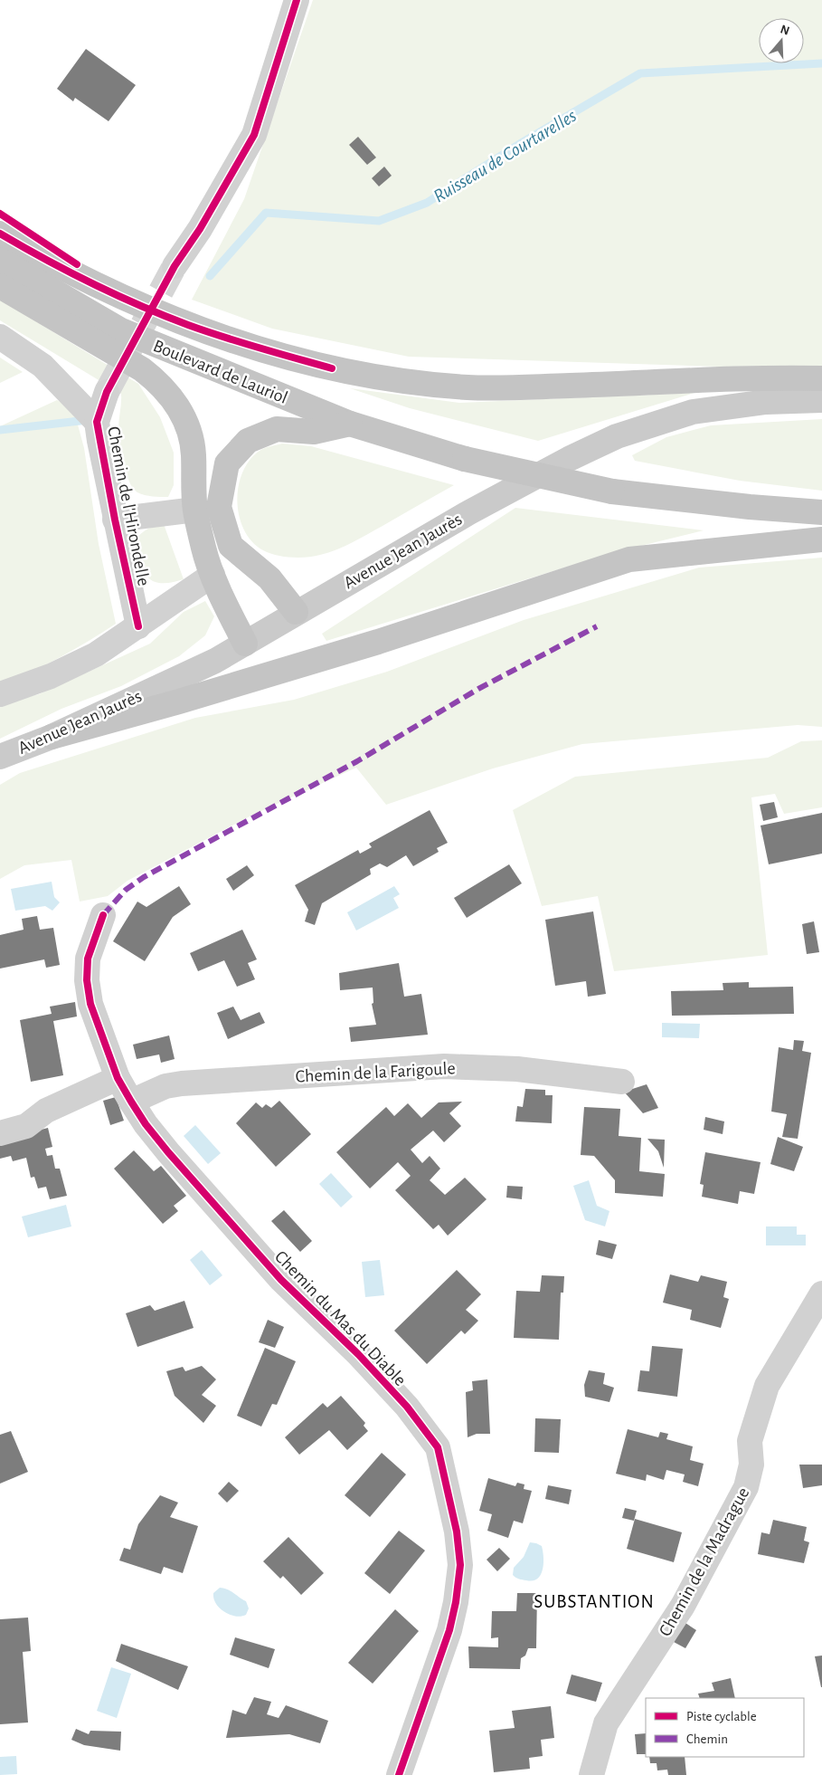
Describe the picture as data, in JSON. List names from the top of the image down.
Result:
{
  "streets": {
    "main road": ["Boulevard de Lauriol", "Avenue Jean Jaurès"],
    "street": [
      "Chemin de l'Hirondelle",
      "Chemin de la Farigoule",
      "Chemin du Mas du Diable",
      "Chemin de la Madrague"
    ]
  },
  "crossings": [
    ["Chemin de la Farigoule", "Chemin du Mas du Diable"]
  ],
  "districts": ["SUBSTANTION"],
  "water": ["Ruisseau de Courtarelles"],
  "legend": ["Piste cyclable", "Chemin"],
  "north": "top"
}
